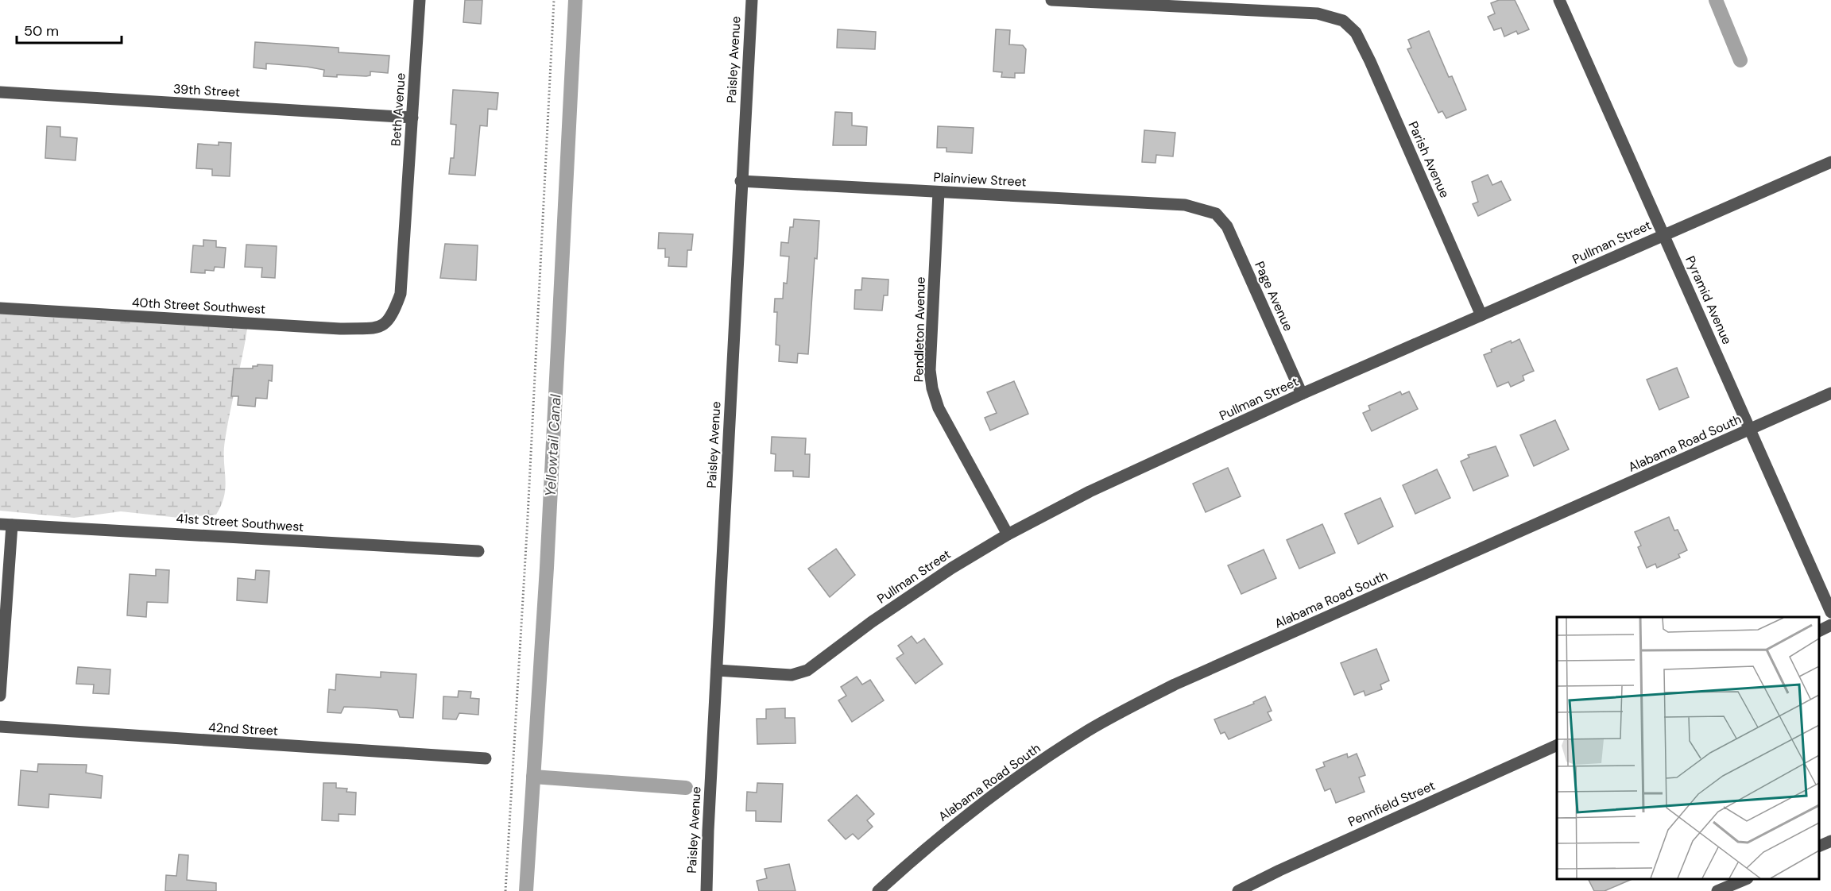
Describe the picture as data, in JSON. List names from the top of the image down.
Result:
{
  "streets": {
    "street": [
      "Paisley Avenue",
      "39th Street",
      "Beth Avenue",
      "Parish Avenue",
      "Plainview Street",
      "Pullman Street",
      "Page Avenue",
      "Pyramid Avenue",
      "40th Street Southwest",
      "Pendleton Avenue",
      "Alabama Road South",
      "41st Street Southwest",
      "42nd Street",
      "Pennfield Street"
    ]
  },
  "crossings": [
    ["Paisley Avenue", "Plainview Street"],
    ["Paisley Avenue", "Pullman Street"],
    ["39th Street", "Beth Avenue"],
    ["Beth Avenue", "40th Street Southwest"],
    ["Parish Avenue", "Pullman Street"],
    ["Plainview Street", "Page Avenue"],
    ["Plainview Street", "Pendleton Avenue"],
    ["Pullman Street", "Page Avenue"],
    ["Pullman Street", "Pyramid Avenue"],
    ["Pullman Street", "Pendleton Avenue"],
    ["Pyramid Avenue", "Alabama Road South"]
  ],
  "water": ["Yellowtail Canal"],
  "scale_bar": "50 m"
}
